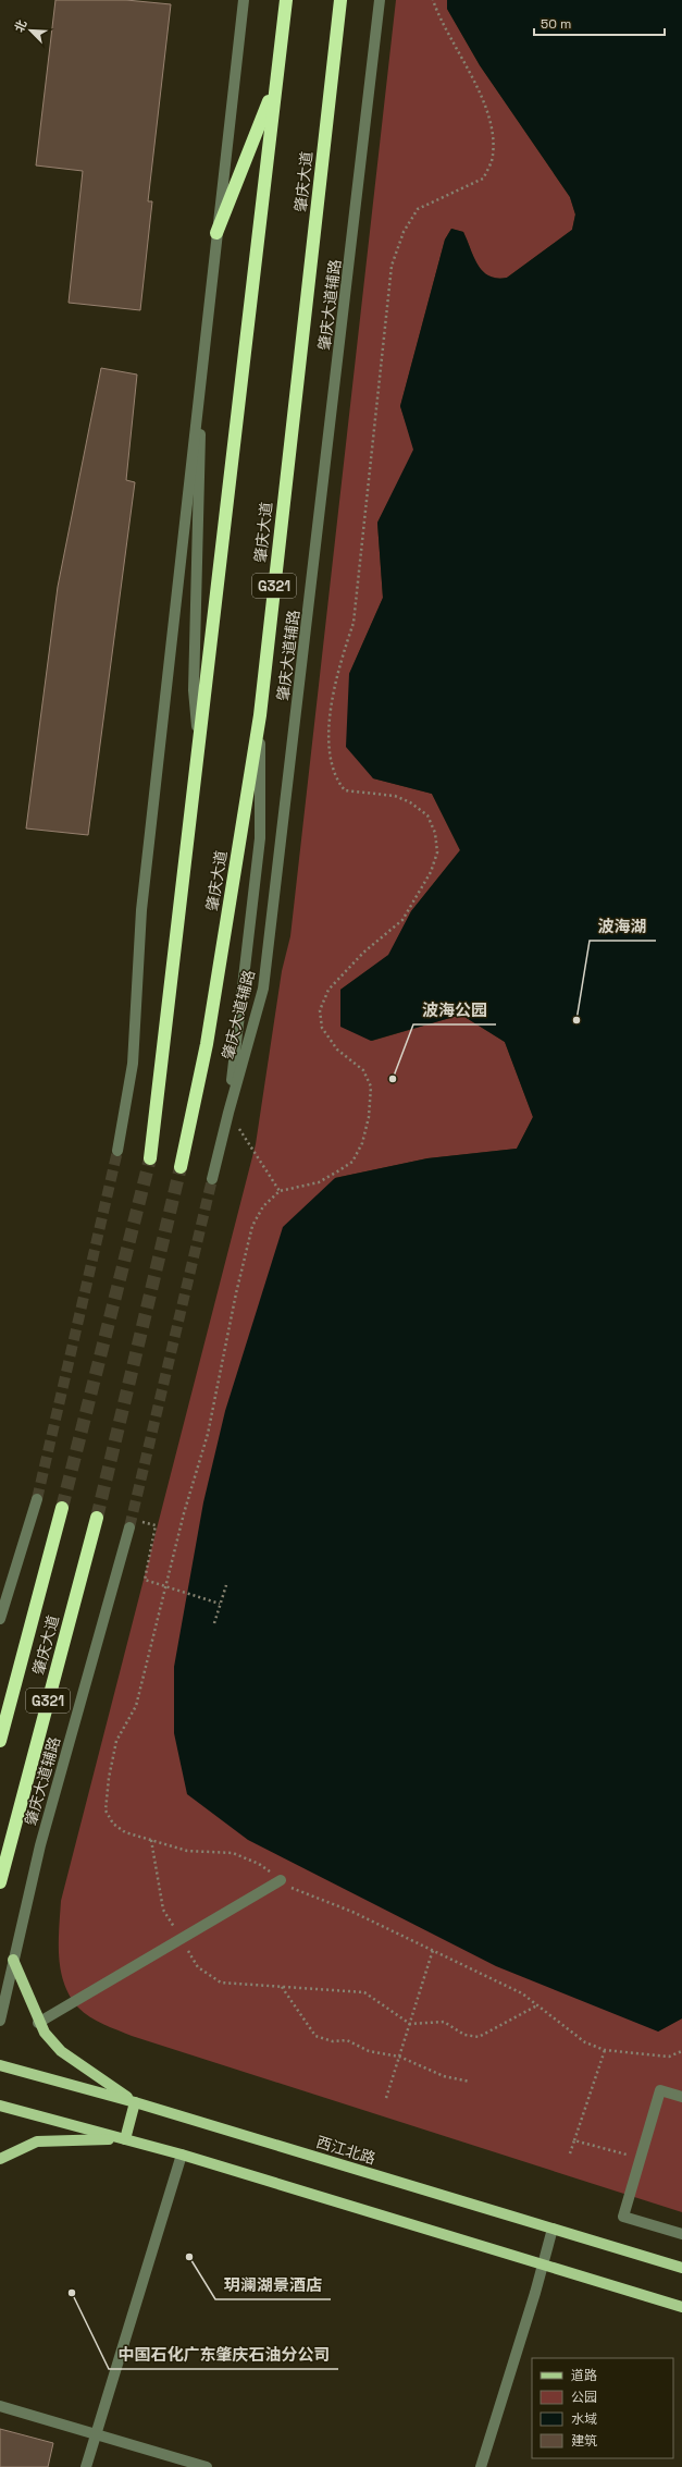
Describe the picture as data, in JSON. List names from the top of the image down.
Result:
{
  "streets": {
    "highway": ["肇庆大道", "G321"],
    "main road": ["西江北路"],
    "street": ["肇庆大道辅路"]
  },
  "places": [
    "波海湖",
    "波海公园",
    "玥澜湖景酒店",
    "中国石化广东肇庆石油分公司"
  ],
  "legend": [
    "道路",
    "公园",
    "水域",
    "建筑"
  ],
  "scale_bar": "50 m",
  "north": "top left"
}
